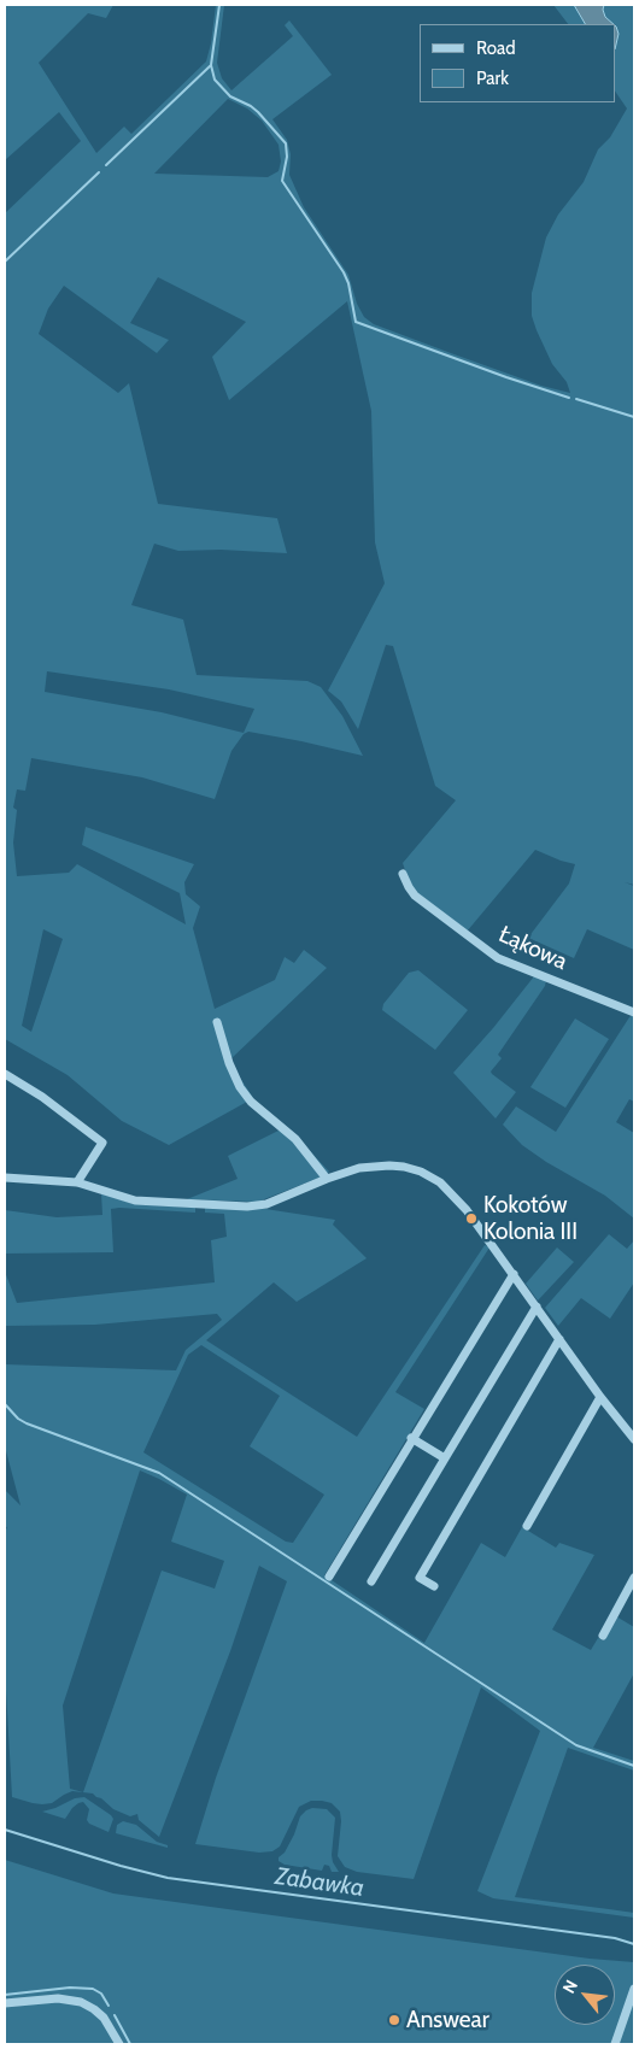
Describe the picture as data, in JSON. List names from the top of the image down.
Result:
{
  "streets": {
    "street": ["Łąkowa"]
  },
  "water": ["Zabawka"],
  "places": ["Kokotów Kolonia III", "Answear"],
  "legend": ["Road", "Park"],
  "north": "top left"
}
